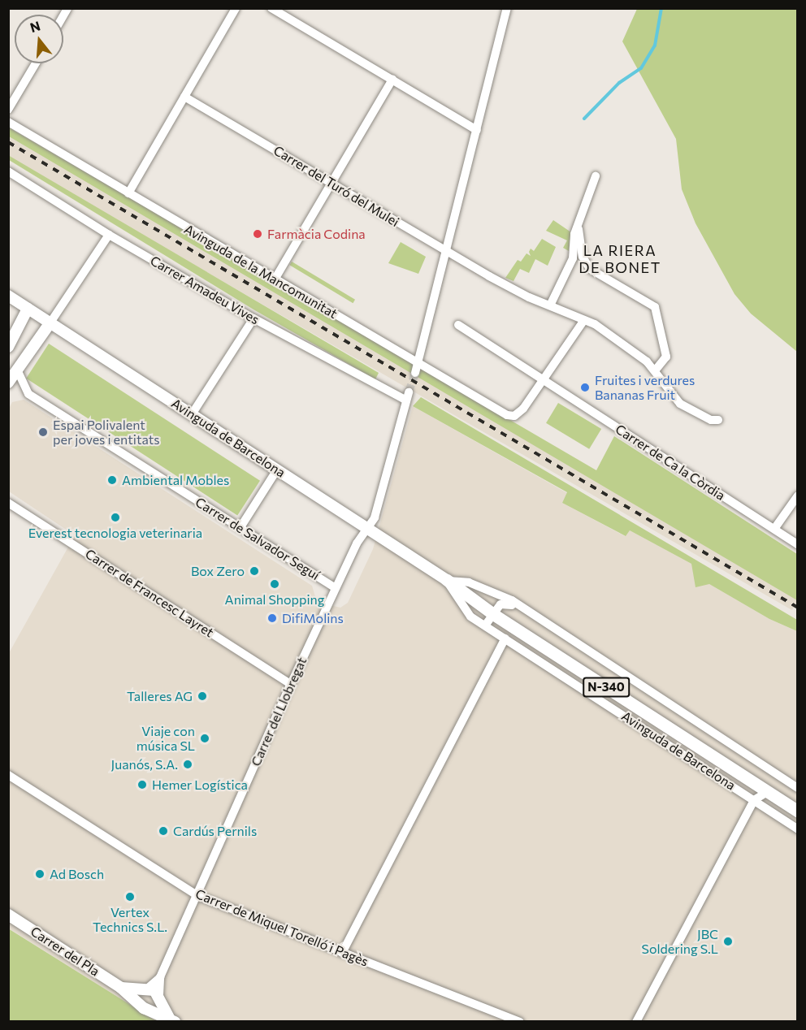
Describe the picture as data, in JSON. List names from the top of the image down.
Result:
{
  "streets": {
    "main road": ["Avinguda de Barcelona", "N-340", "Carrer del Pla"],
    "street": [
      "Carrer del Turó del Mulei",
      "Avinguda de la Mancomunitat",
      "Carrer Amadeu Vives",
      "Carrer de Ca la Còrdia",
      "Carrer de Salvador Seguí",
      "Carrer de Francesc Layret",
      "Carrer del Llobregat",
      "Carrer de Miquel Torelló i Pagès"
    ]
  },
  "crossings": [
    ["Avinguda de la Mancomunitat", "Carrer de Ca la Còrdia"],
    ["Carrer Amadeu Vives", "Carrer del Llobregat"],
    ["Avinguda de Barcelona", "Carrer del Llobregat"],
    ["Carrer de Salvador Seguí", "Carrer del Llobregat"],
    ["Carrer de Francesc Layret", "Carrer del Llobregat"],
    ["Carrer del Llobregat", "Carrer de Miquel Torelló i Pagès"],
    ["Carrer del Llobregat", "Carrer del Pla"]
  ],
  "districts": ["LA RIERA DE BONET"],
  "places": [
    "Farmàcia Codina",
    "Fruites i verdures Bananas Fruit",
    "Espai Polivalent per joves i entitats",
    "Ambiental Mobles",
    "Everest tecnologia veterinaria",
    "Box Zero",
    "Animal Shopping",
    "DifiMolins",
    "Talleres AG",
    "Viaje con música SL",
    "Juanós, S.A.",
    "Hemer Logística",
    "Cardús Pernils",
    "Ad Bosch",
    "Vertex Technics S.L.",
    "JBC Soldering S.L"
  ],
  "north": "top"
}
